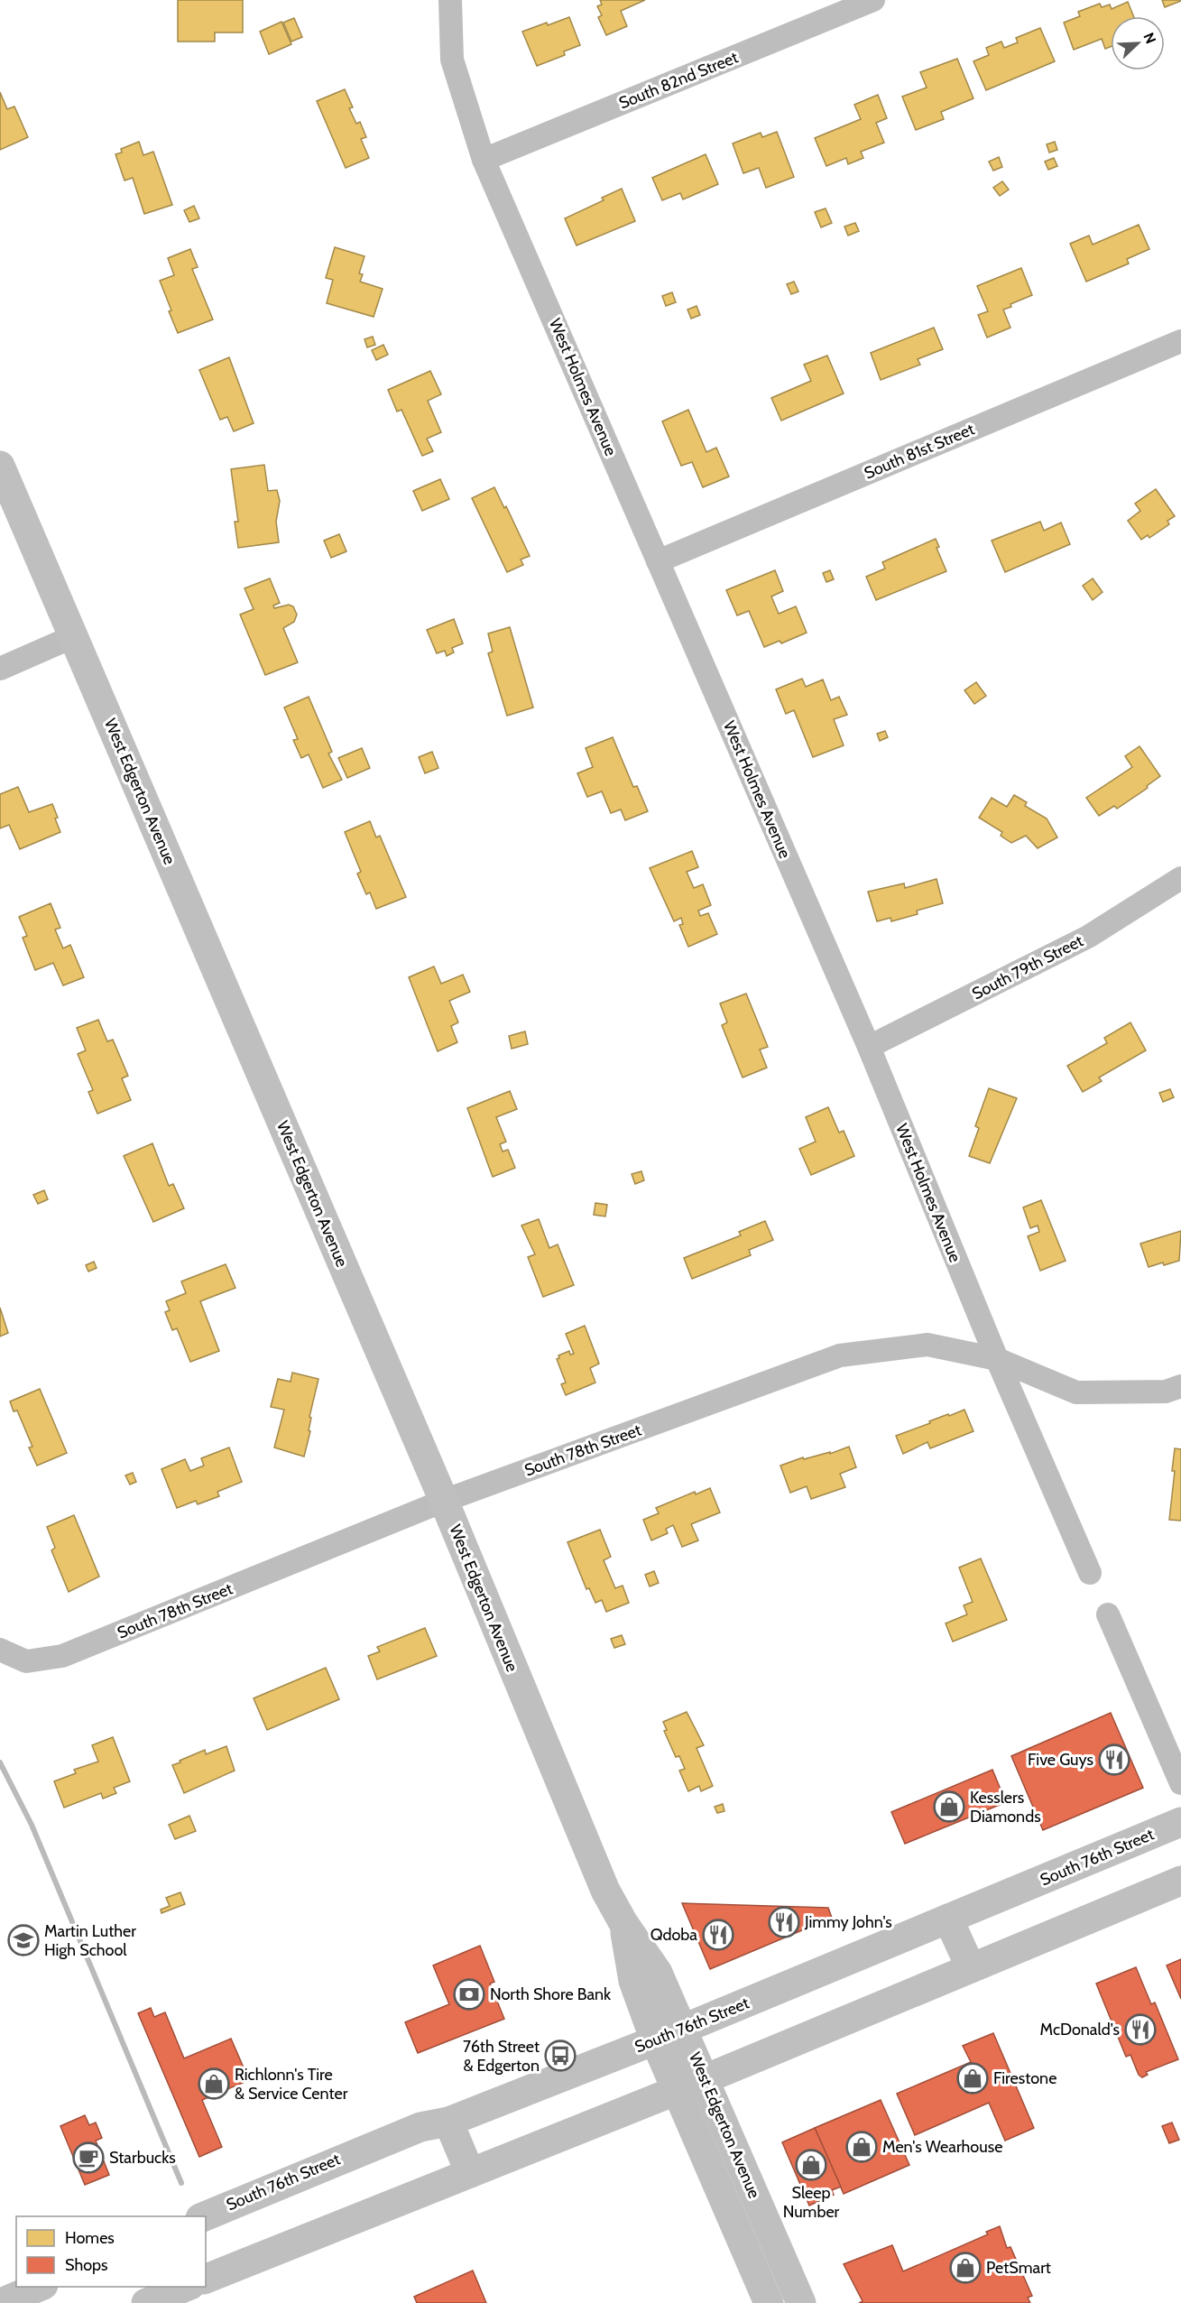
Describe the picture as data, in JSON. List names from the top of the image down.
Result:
{
  "streets": {
    "street": [
      "South 82nd Street",
      "West Holmes Avenue",
      "South 81st Street",
      "West Edgerton Avenue",
      "South 79th Street",
      "South 78th Street",
      "South 76th Street"
    ]
  },
  "crossings": [
    ["South 82nd Street", "West Holmes Avenue"],
    ["West Holmes Avenue", "South 81st Street"],
    ["West Holmes Avenue", "South 79th Street"],
    ["West Holmes Avenue", "South 78th Street"],
    ["West Edgerton Avenue", "South 78th Street"],
    ["West Edgerton Avenue", "South 76th Street"]
  ],
  "places": {
    "restaurant": [
      "Five Guys",
      "Jimmy John's",
      "Qdoba",
      "McDonald's"
    ],
    "shop": [
      "Kesslers Diamonds",
      "Firestone",
      "Richlonn's Tire & Service Center",
      "Men's Wearhouse",
      "Sleep Number",
      "PetSmart"
    ],
    "school or university": ["Martin Luther High School"],
    "bank": ["North Shore Bank"],
    "bus stop": ["76th Street & Edgerton"],
    "cafe": ["Starbucks"]
  },
  "legend": ["Homes", "Shops"],
  "north": "top right"
}
